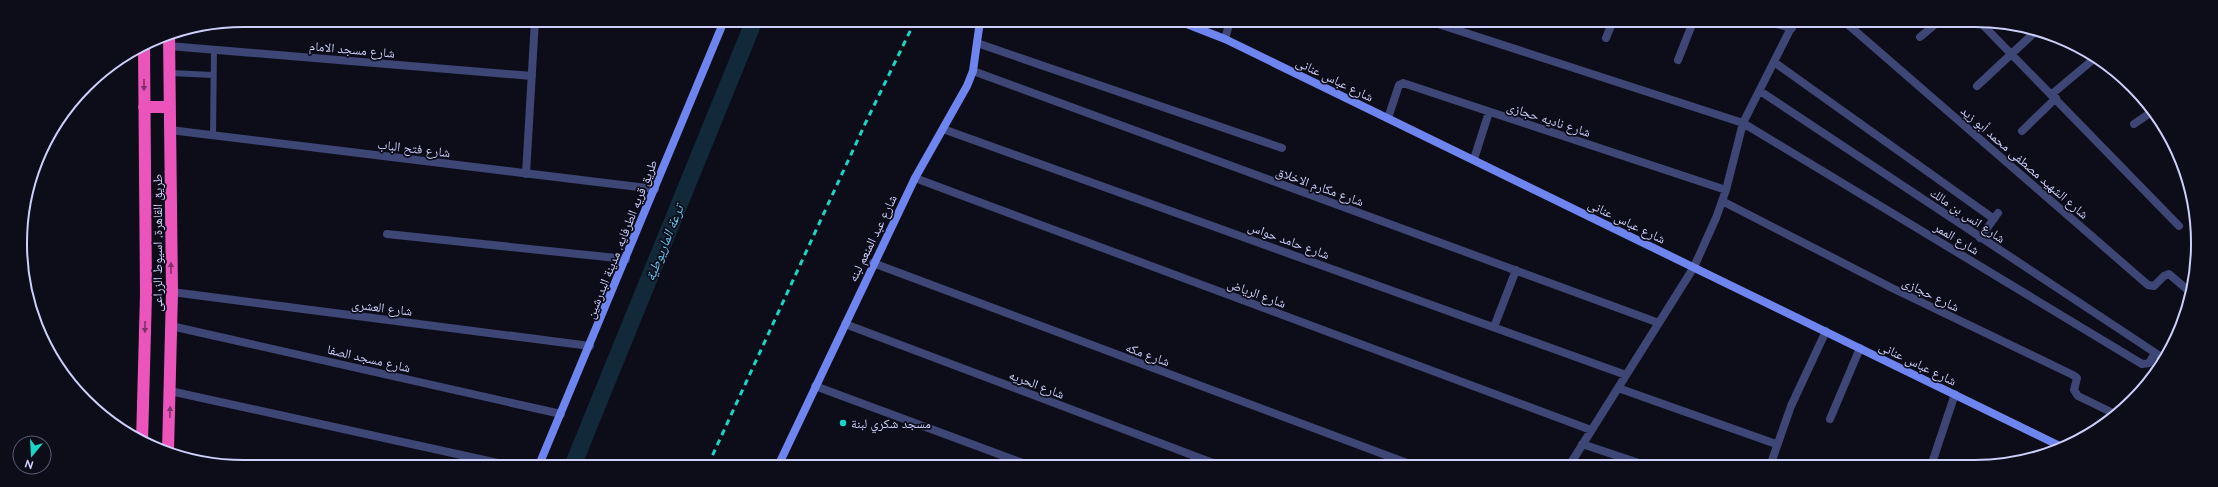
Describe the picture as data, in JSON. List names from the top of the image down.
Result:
{
  "streets": {
    "highway": ["طريق القاهرة, اسيوط الزراعى"],
    "main road": ["شارع عباس عنانى", "شارع عبد المنعم لبنه", "طريق قريه الطرفايه, مدينة البدرشين"],
    "street": [
      "شارع مسجد الامام",
      "شارع ناديه حجازى",
      "شارع فتح الباب",
      "شارع الشهيد مصطفى محمد أبو زيد",
      "شارع مكارم الاخلاق",
      "شارع انس بن مالك",
      "شارع الممر",
      "شارع حامد حواس",
      "شارع الرياض",
      "شارع حجازى",
      "شارع العشرى",
      "شارع مكه",
      "شارع مسجد الصفا",
      "شارع الحريه"
    ]
  },
  "crossings": [
    ["شارع مسجد الامام", "طريق القاهرة, اسيوط الزراعى"],
    ["شارع عباس عنانى", "شارع ناديه حجازى"],
    ["شارع فتح الباب", "طريق قريه الطرفايه, مدينة البدرشين"],
    ["شارع فتح الباب", "طريق القاهرة, اسيوط الزراعى"],
    ["شارع مكارم الاخلاق", "شارع عبد المنعم لبنه"],
    ["شارع انس بن مالك", "شارع الممر"],
    ["شارع عبد المنعم لبنه", "شارع حامد حواس"],
    ["شارع عبد المنعم لبنه", "شارع الرياض"],
    ["شارع عبد المنعم لبنه", "شارع مكه"],
    ["شارع عبد المنعم لبنه", "شارع الحريه"],
    ["طريق قريه الطرفايه, مدينة البدرشين", "شارع العشرى"],
    ["طريق قريه الطرفايه, مدينة البدرشين", "شارع مسجد الصفا"],
    ["طريق القاهرة, اسيوط الزراعى", "شارع العشرى"],
    ["طريق القاهرة, اسيوط الزراعى", "شارع مسجد الصفا"]
  ],
  "water": ["ترعة الماريوطية"],
  "places": ["مسجد شكري لبنة"],
  "north": "bottom"
}
